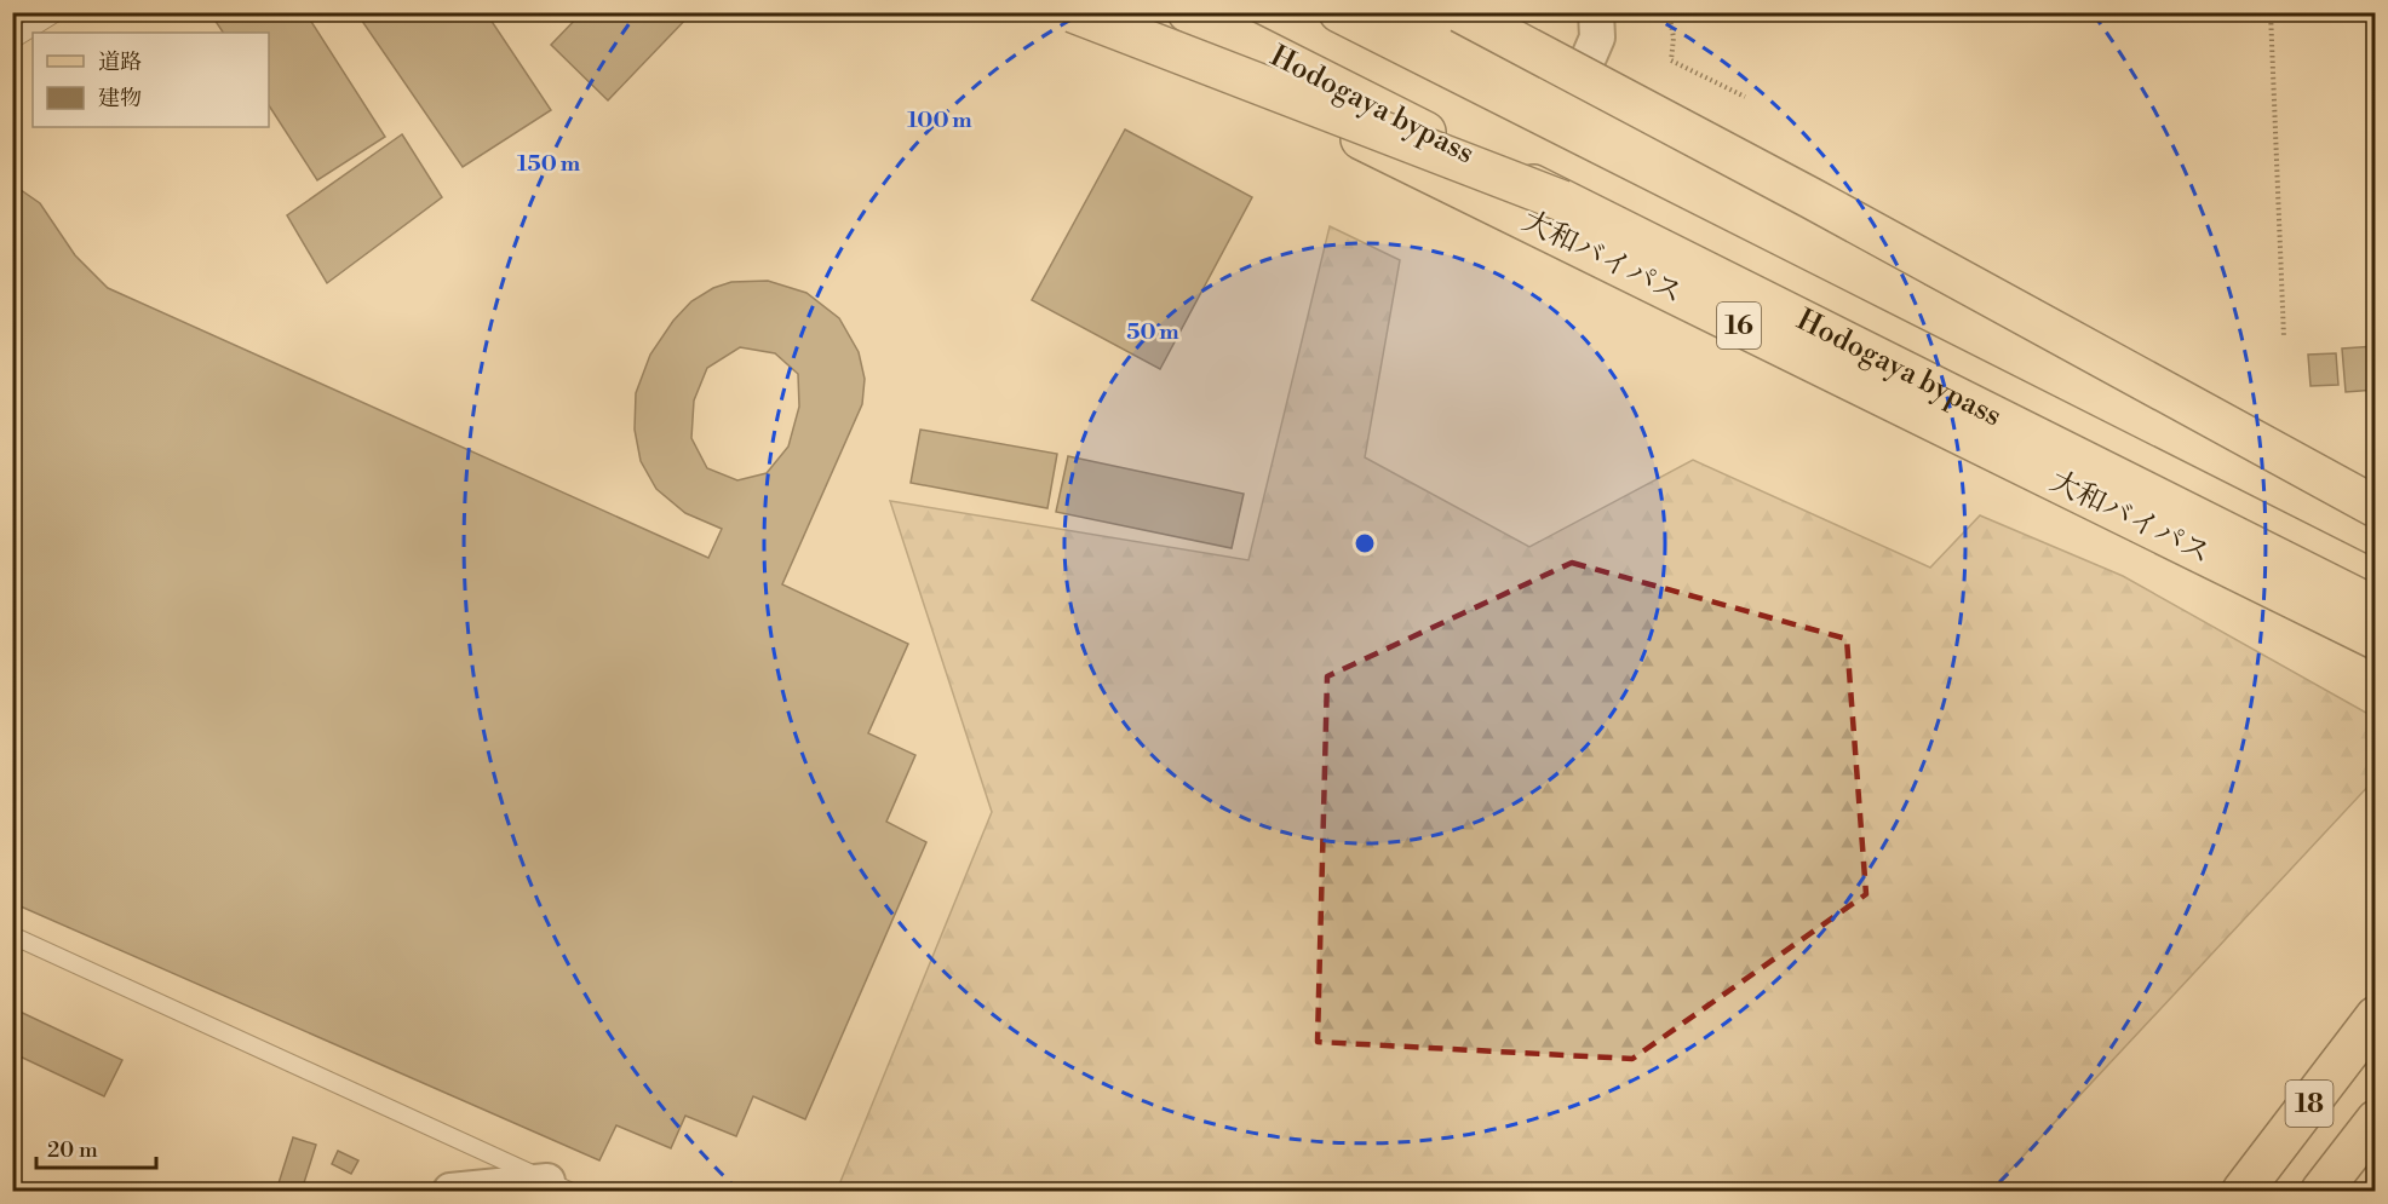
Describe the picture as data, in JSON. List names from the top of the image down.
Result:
{
  "streets": {
    "main road": [
      "Hodogaya bypass",
      "大和バイパス",
      "16",
      "18"
    ]
  },
  "legend": ["道路", "建物"],
  "scale_bar": "20 m",
  "rings": ["100 m", "150 m", "50 m"]
}
